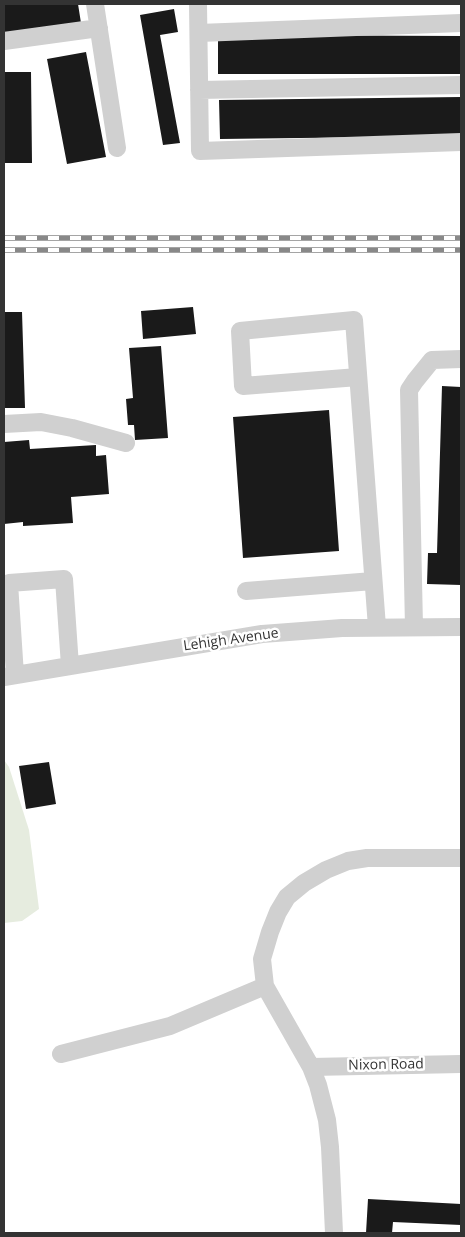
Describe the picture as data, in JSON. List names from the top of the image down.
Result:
{
  "streets": {
    "street": ["Lehigh Avenue", "Nixon Road"]
  }
}
